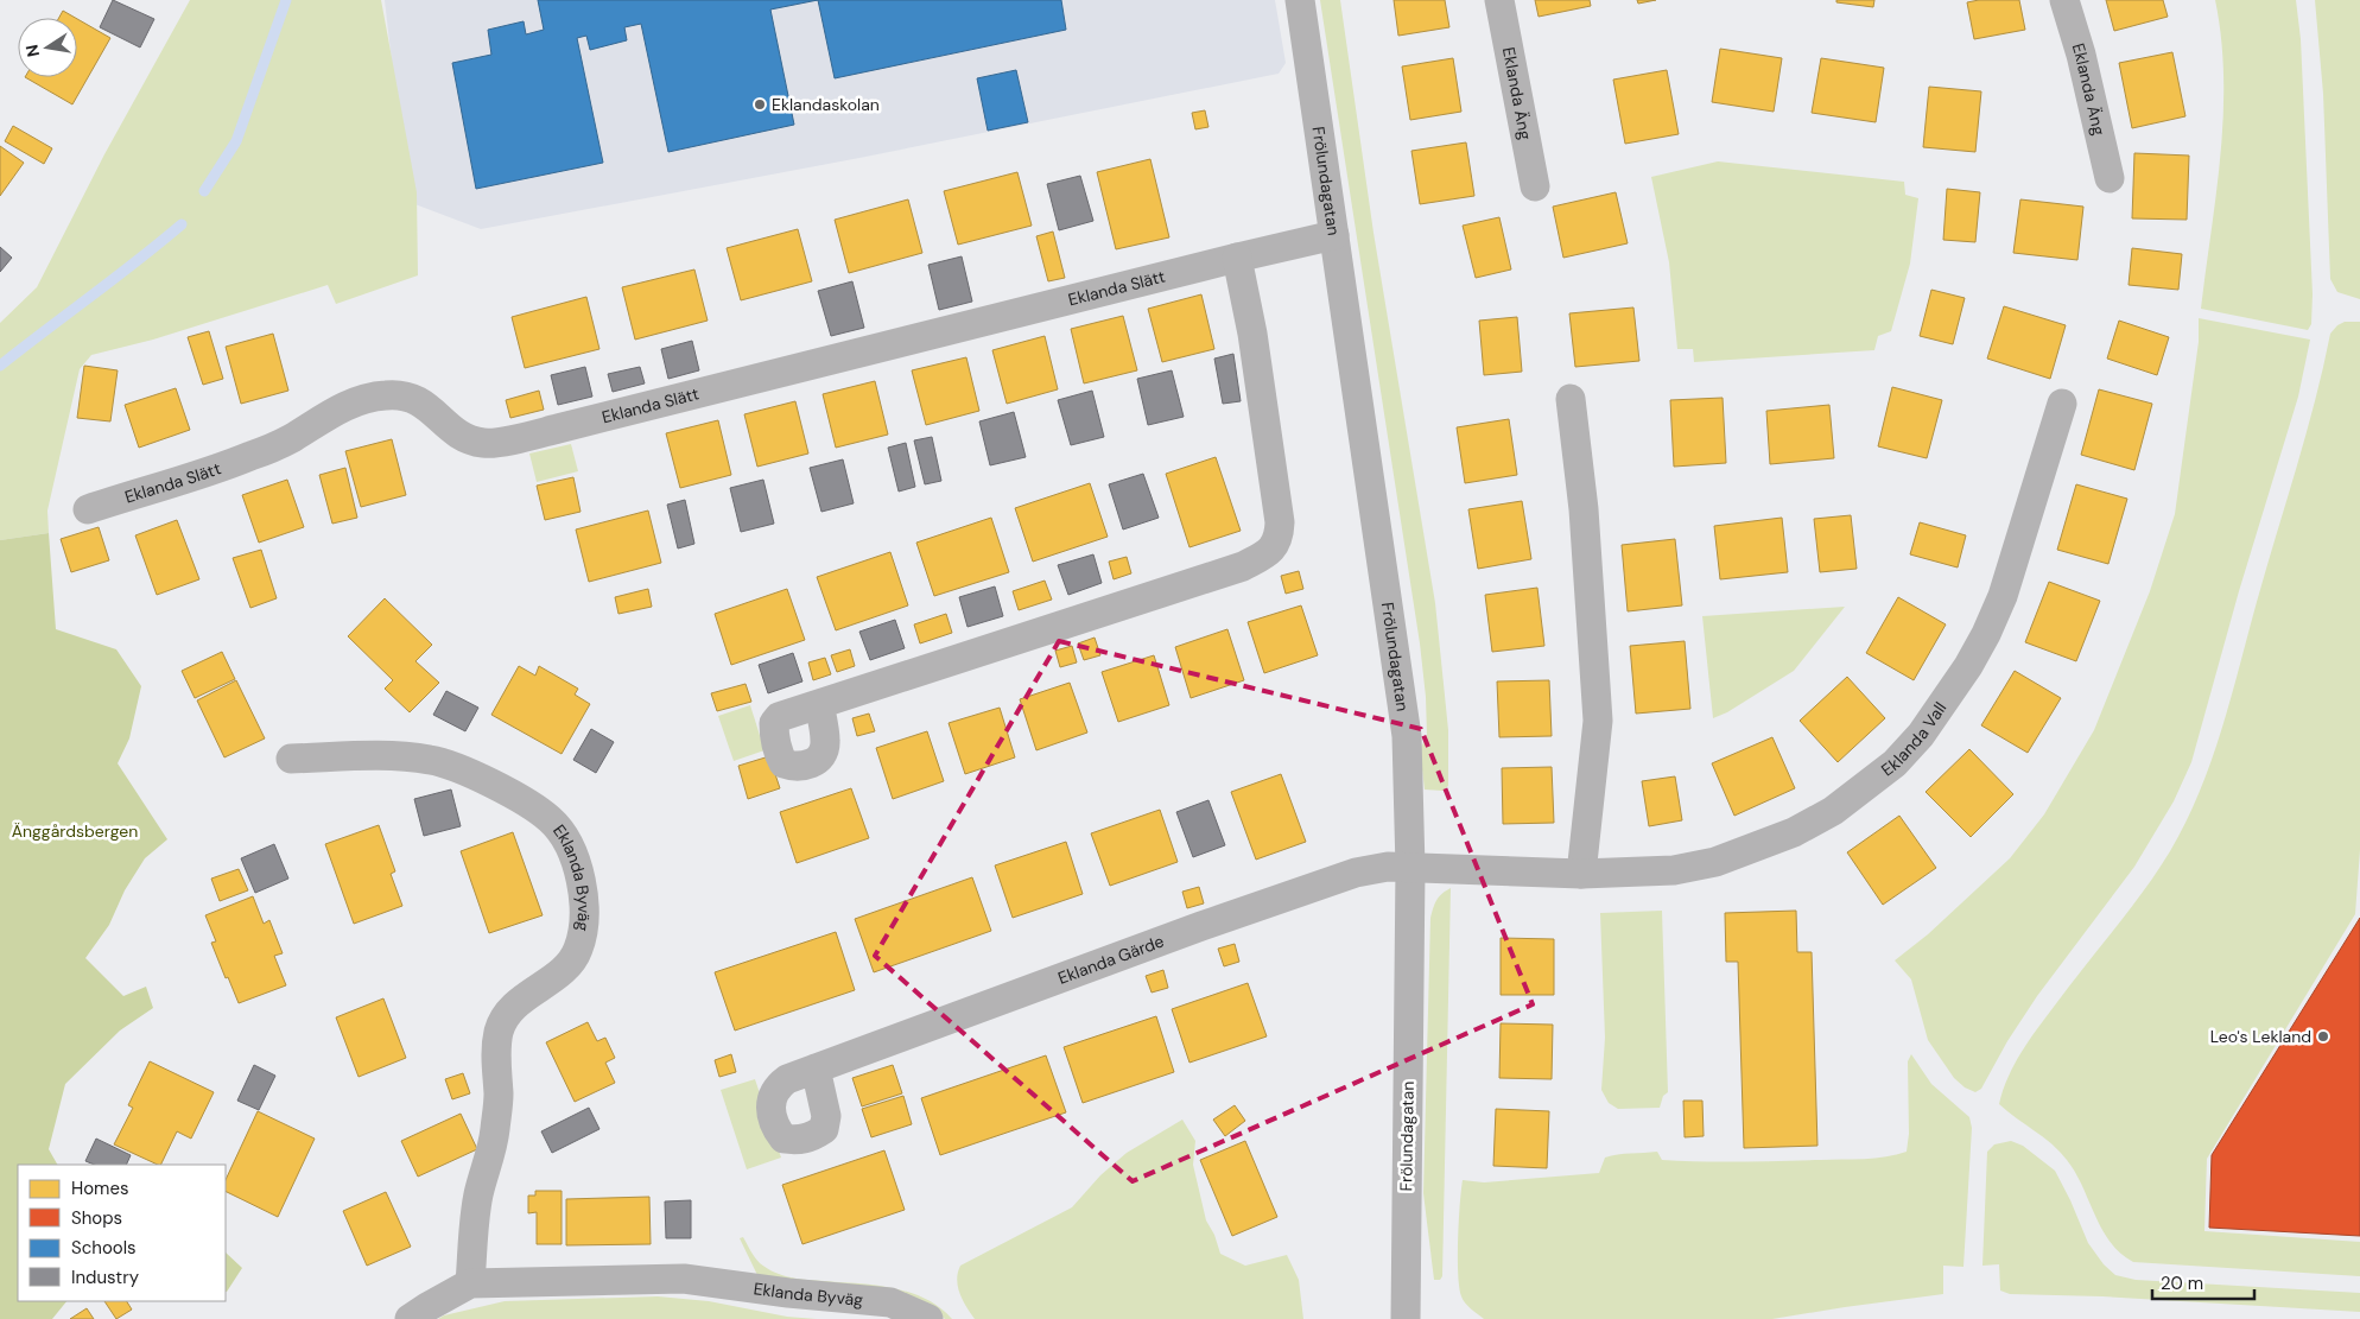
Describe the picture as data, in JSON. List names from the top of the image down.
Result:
{
  "streets": {
    "street": [
      "Eklanda Äng",
      "Frölundagatan",
      "Eklanda Slätt",
      "Eklanda Vall",
      "Eklanda Byväg",
      "Eklanda Gärde"
    ]
  },
  "crossings": [
    ["Frölundagatan", "Eklanda Slätt"],
    ["Frölundagatan", "Eklanda Vall"],
    ["Frölundagatan", "Eklanda Gärde"],
    ["Eklanda Vall", "Eklanda Gärde"]
  ],
  "parks": ["Änggårdsbergen"],
  "places": ["Eklandaskolan", "Leo's Lekland"],
  "legend": [
    "Homes",
    "Shops",
    "Schools",
    "Industry"
  ],
  "scale_bar": "20 m",
  "north": "left"
}
